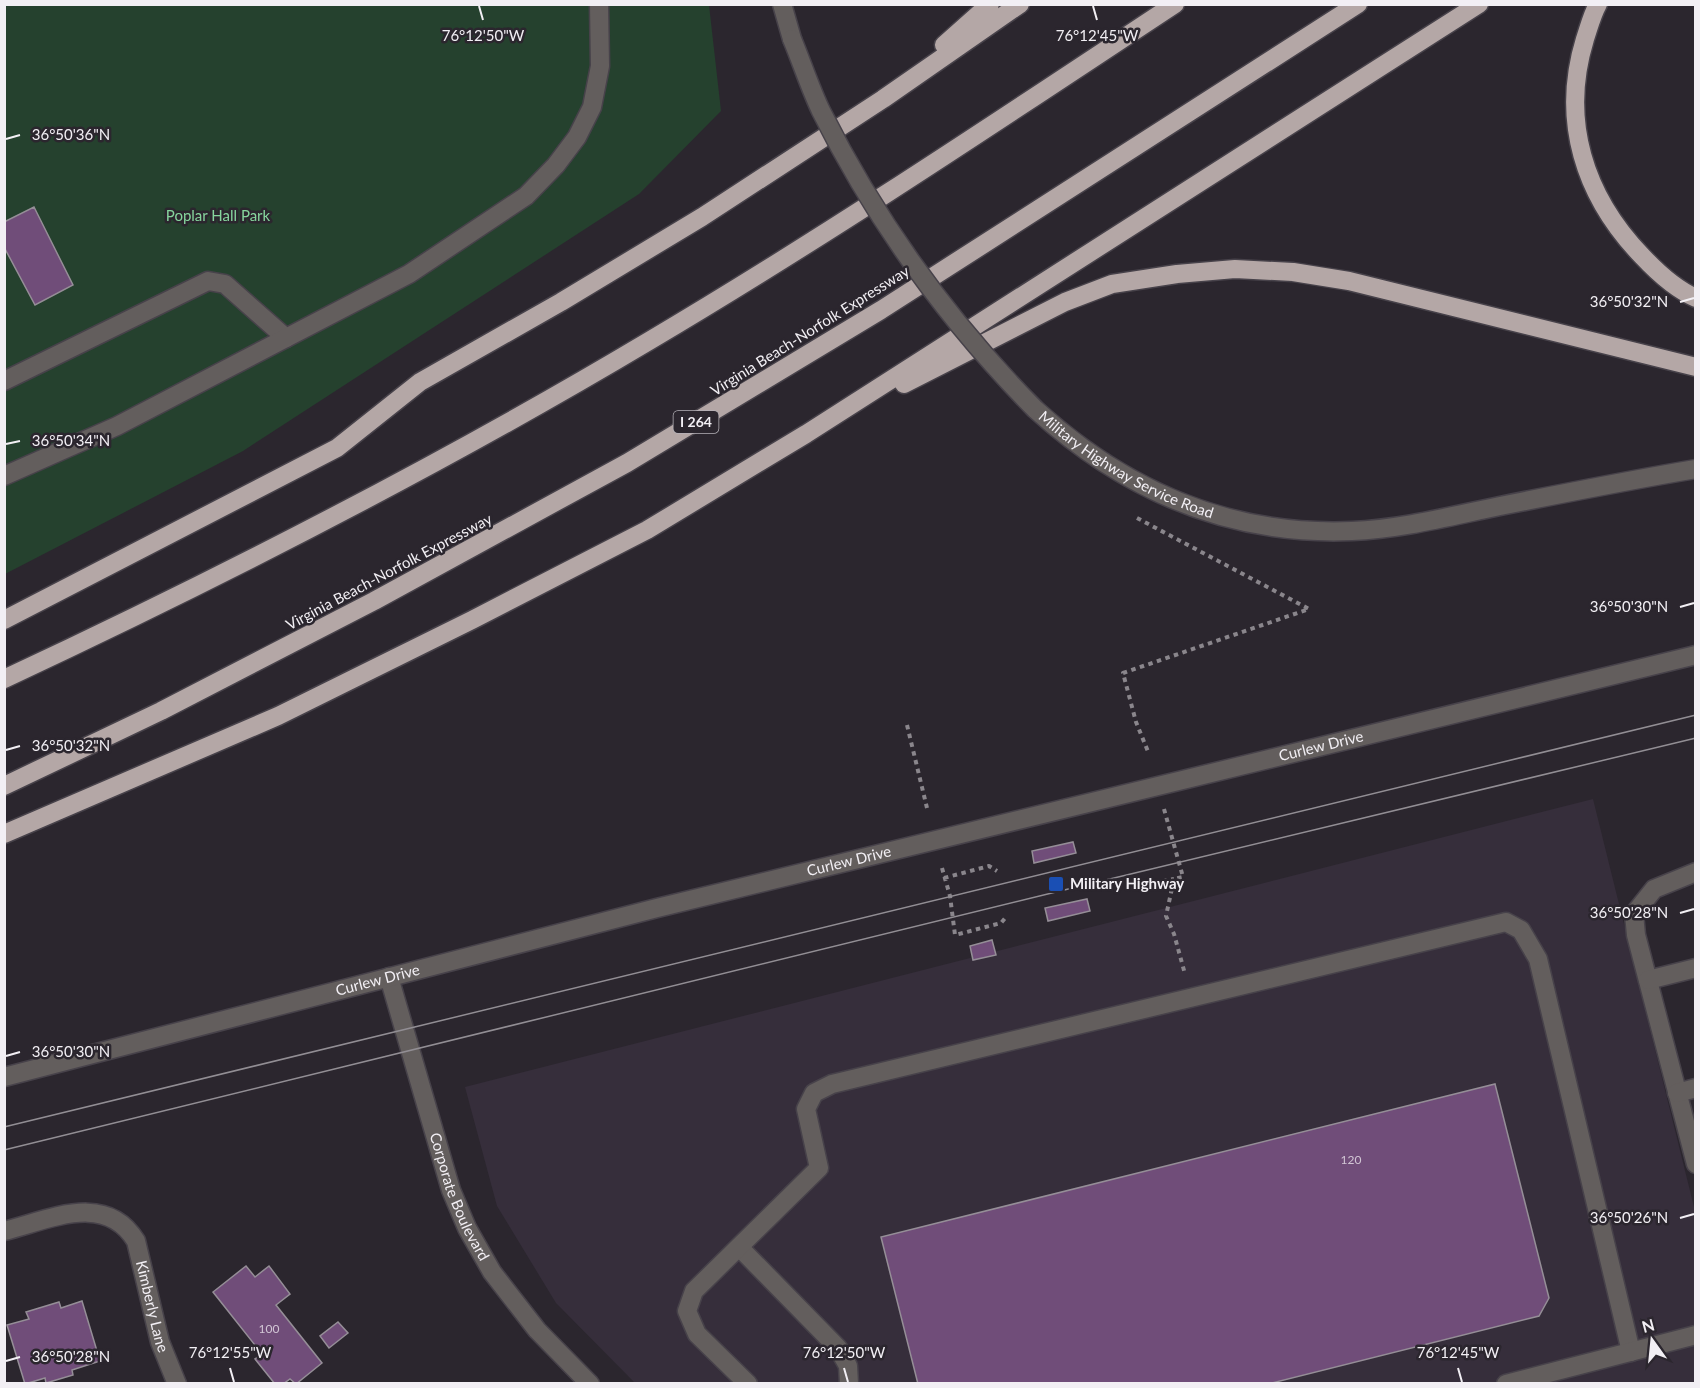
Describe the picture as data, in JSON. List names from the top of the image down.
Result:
{
  "streets": {
    "highway": ["Virginia Beach-Norfolk Expressway", "I 264"],
    "street": [
      "Military Highway Service Road",
      "Curlew Drive",
      "Corporate Boulevard",
      "Kimberly Lane"
    ]
  },
  "crossings": [
    ["Curlew Drive", "Corporate Boulevard"]
  ],
  "parks": ["Poplar Hall Park"],
  "places": {
    "transit": ["Military Highway"]
  },
  "house_numbers": ["120", "100"],
  "north": "top",
  "coordinates": [
    "76°12'50\"W",
    "76°12'45\"W",
    "36°50'36\"N",
    "36°50'32\"N",
    "36°50'34\"N",
    "36°50'30\"N",
    "36°50'28\"N",
    "36°50'26\"N",
    "76°12'55\"W"
  ]
}
